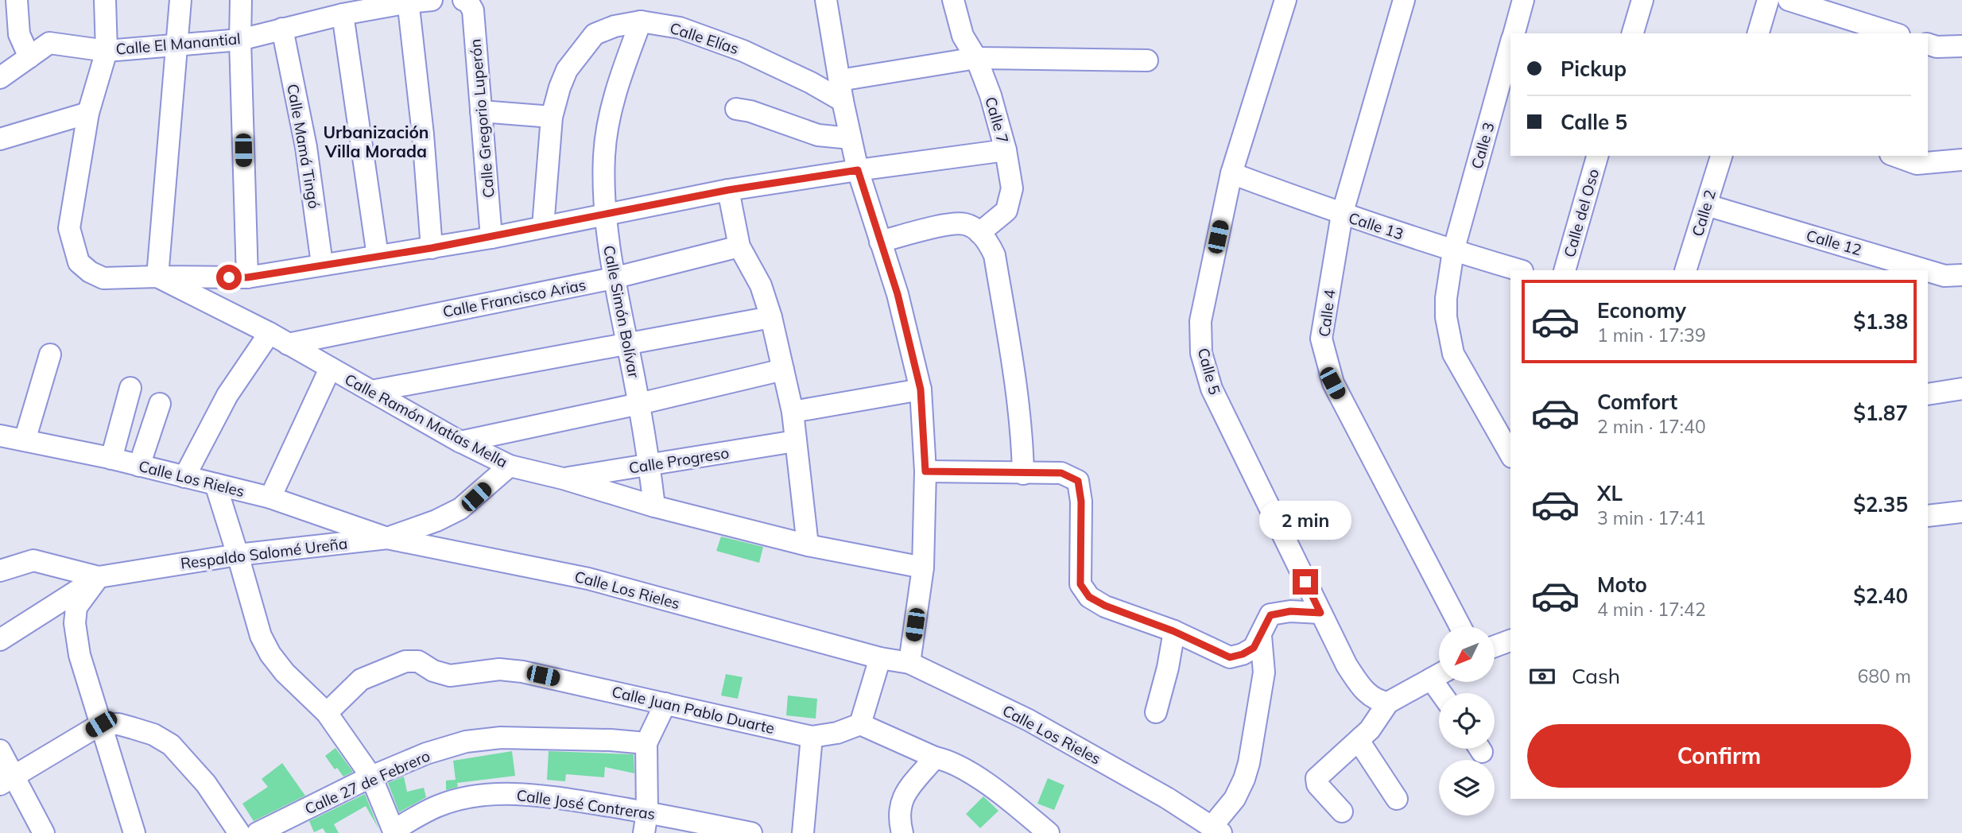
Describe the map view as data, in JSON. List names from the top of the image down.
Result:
{
  "streets": {
    "street": [
      "Calle Elías",
      "Calle El Manantial",
      "Calle Gregorio Luperón",
      "Calle 7",
      "Calle 3",
      "Calle Mamá Tingó",
      "Calle del Oso",
      "Calle 2",
      "Calle 13",
      "Calle 12",
      "Calle Francisco Arias",
      "Calle Simón Bolívar",
      "Calle 4",
      "Calle 5",
      "Calle Ramón Matías Mella",
      "Calle Progreso",
      "Calle Los Rieles",
      "Respaldo Salomé Ureña",
      "Calle Juan Pablo Duarte",
      "Calle 27 de Febrero",
      "Calle José Contreras"
    ]
  },
  "crossings": [
    ["Calle Elías", "Calle Simón Bolívar"],
    ["Calle El Manantial", "Calle Mamá Tingó"],
    ["Calle 3", "Calle 13"],
    ["Calle 2", "Calle 12"],
    ["Calle 13", "Calle 4"],
    ["Calle 13", "Calle 5"],
    ["Calle Francisco Arias", "Calle Simón Bolívar"],
    ["Calle Francisco Arias", "Calle Ramón Matías Mella"],
    ["Calle Simón Bolívar", "Calle Ramón Matías Mella"],
    ["Calle Simón Bolívar", "Calle Progreso"],
    ["Calle Ramón Matías Mella", "Calle Progreso"],
    ["Calle Ramón Matías Mella", "Respaldo Salomé Ureña"],
    ["Calle Los Rieles", "Respaldo Salomé Ureña"]
  ],
  "districts": ["Urbanización Villa Morada"],
  "north": "bottom left",
  "page": {
    "banner": ["Pickup", "Calle 5"],
    "list": [
      {
        "name": "Economy",
        "note": "1 min · 17:39",
        "value": "$1.38"
      },
      {
        "name": "Comfort",
        "note": "2 min · 17:40",
        "value": "$1.87"
      },
      {
        "name": "XL",
        "note": "3 min · 17:41",
        "value": "$2.35"
      },
      {
        "name": "Moto",
        "note": "4 min · 17:42",
        "value": "$2.40"
      }
    ],
    "bubble": "2 min",
    "pay": ["Cash", "680 m"],
    "buttons": "Confirm"
  }
}
